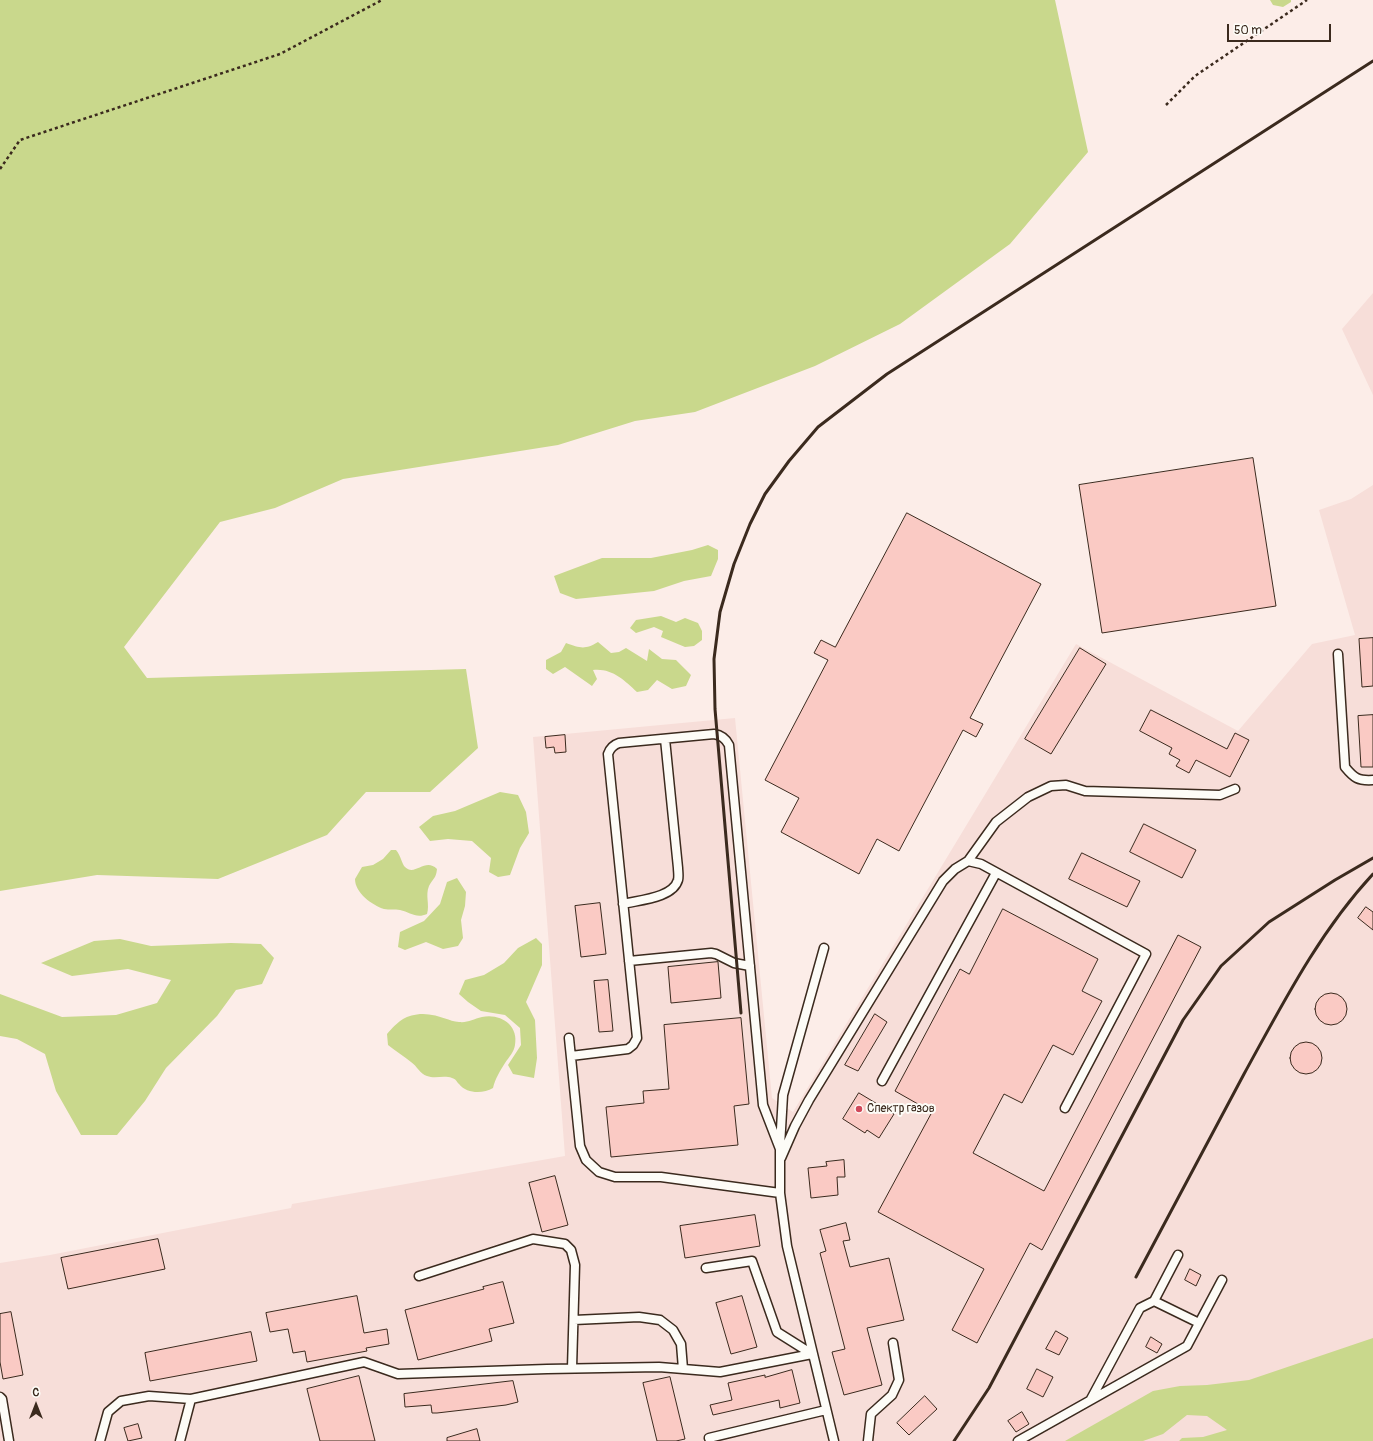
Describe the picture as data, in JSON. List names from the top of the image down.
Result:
{
  "places": ["Спектр газов"],
  "scale_bar": "50 m",
  "north": "top"
}
